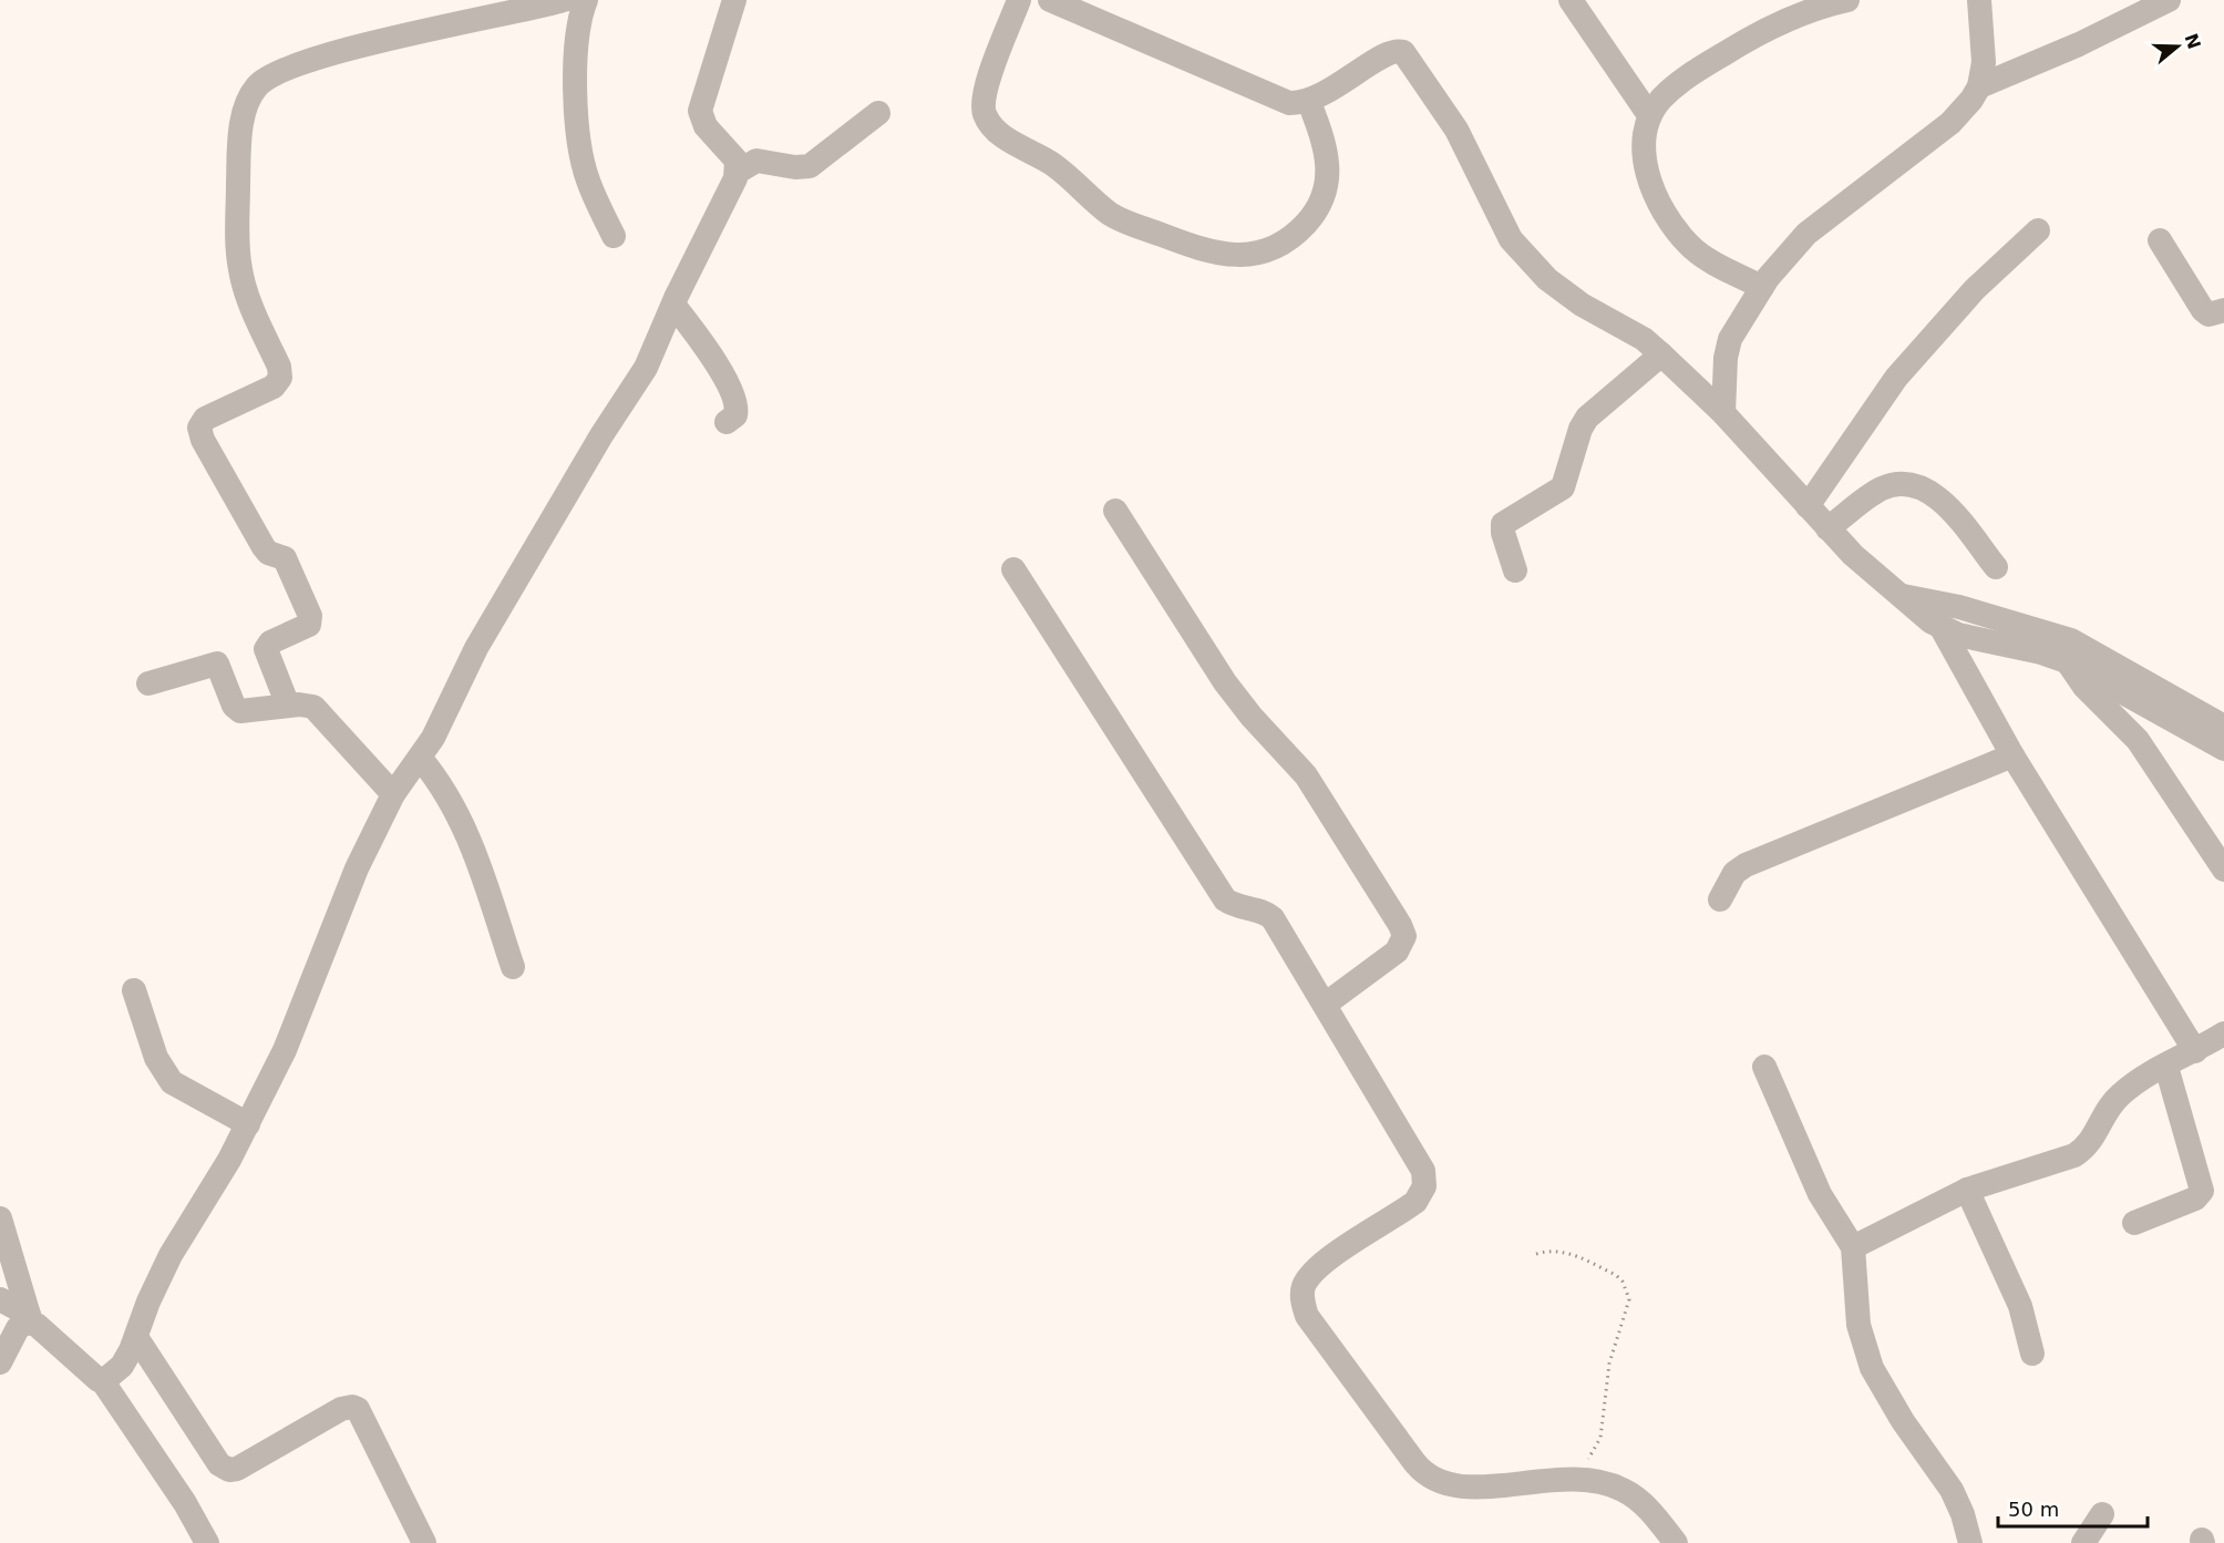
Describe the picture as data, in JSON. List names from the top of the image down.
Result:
{
  "scale_bar": "50 m",
  "north": "right"
}
